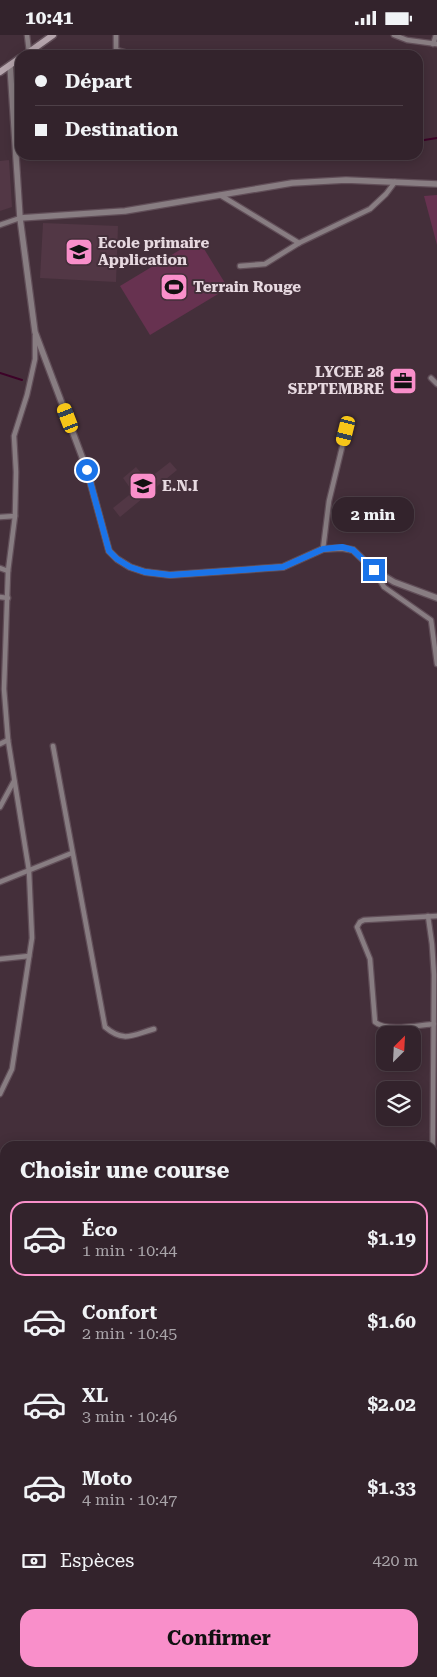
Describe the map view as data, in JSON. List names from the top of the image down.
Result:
{
  "places": {
    "school or university": ["Ecole primaire Application", "E.N.I"],
    "sports": ["Terrain Rouge"],
    "office": ["LYCEE 28 SEPTEMBRE"]
  },
  "north": "top right",
  "page": {
    "status": "10:41",
    "banner": ["Départ", "Destination"],
    "bubble": "2 min",
    "heading": "Choisir une course",
    "list": [
      {
        "name": "Éco",
        "note": "1 min · 10:44",
        "value": "$1.19"
      },
      {
        "name": "Confort",
        "note": "2 min · 10:45",
        "value": "$1.60"
      },
      {
        "name": "XL",
        "note": "3 min · 10:46",
        "value": "$2.02"
      },
      {
        "name": "Moto",
        "note": "4 min · 10:47",
        "value": "$1.33"
      }
    ],
    "pay": ["Espèces", "420 m"],
    "buttons": "Confirmer"
  }
}
